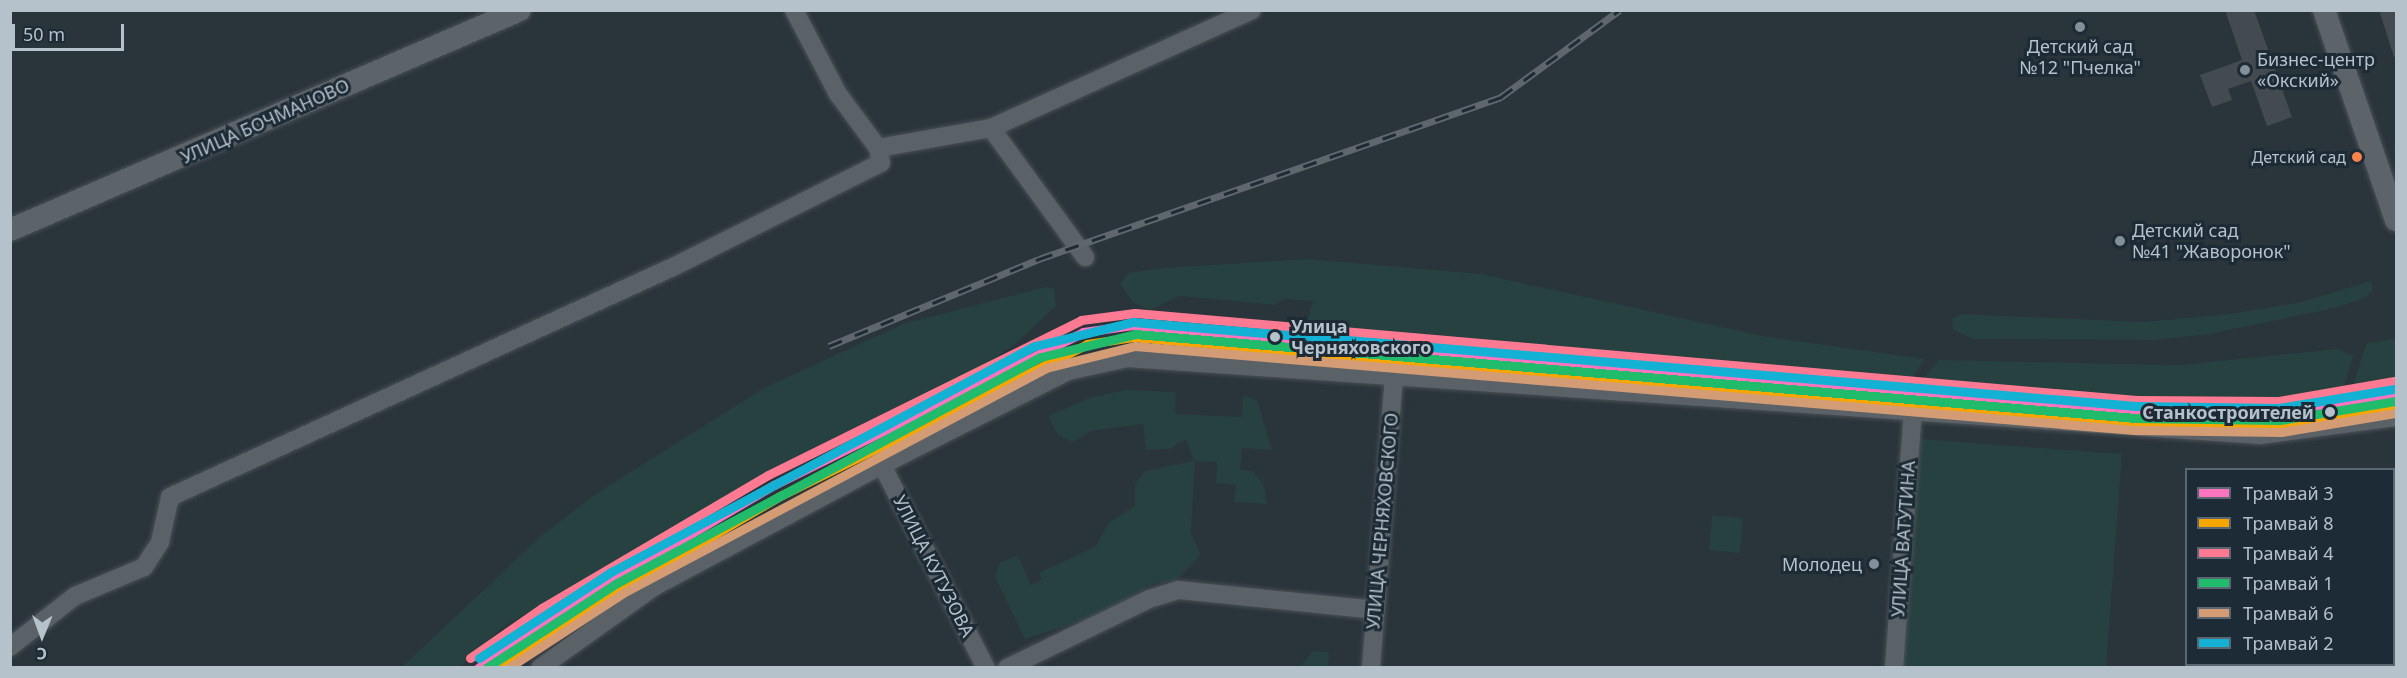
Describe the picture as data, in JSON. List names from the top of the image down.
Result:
{
  "streets": {
    "main road": ["УЛИЦА БОЧМАНОВО"],
    "street": ["УЛИЦА ЧЕРНЯХОВСКОГО", "УЛИЦА ВАТУТИНА", "УЛИЦА КУТУЗОВА"]
  },
  "places": [
    "Детский сад №12 \"Пчелка\"",
    "Бизнес-центр «Окский»",
    "Детский сад",
    "Детский сад №41 \"Жаворонок\"",
    "Улица Черняховского",
    "Станкостроителей",
    "Молодец"
  ],
  "lines": [
    "tram line 4",
    "tram line 2",
    "tram line 3",
    "tram line 1",
    "tram line 8",
    "tram line 6"
  ],
  "legend": [
    "Трамвай 3",
    "Трамвай 8",
    "Трамвай 4",
    "Трамвай 1",
    "Трамвай 6",
    "Трамвай 2"
  ],
  "scale_bar": "50 m",
  "north": "bottom"
}
